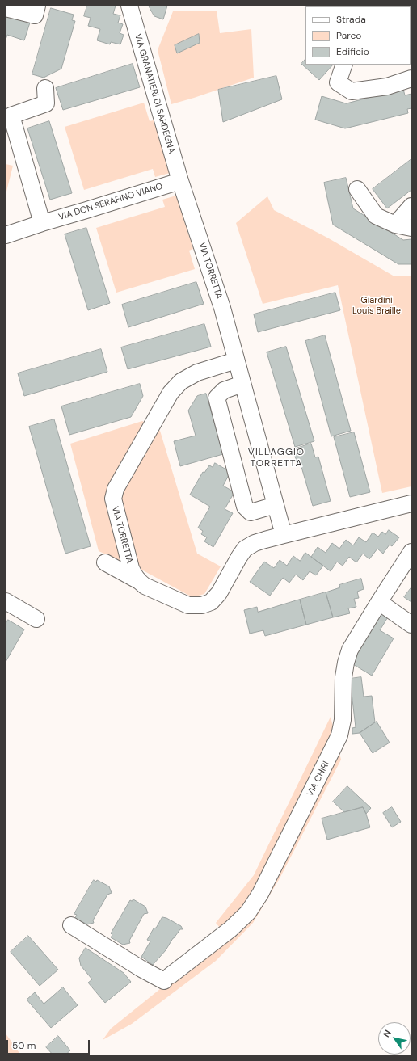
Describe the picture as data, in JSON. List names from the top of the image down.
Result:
{
  "streets": {
    "street": [
      "VIA GRANATIERI DI SARDEGNA",
      "VIA DON SERAFINO VIANO",
      "VIA TORRETTA",
      "VIA CHIRI"
    ]
  },
  "crossings": [
    ["VIA GRANATIERI DI SARDEGNA", "VIA DON SERAFINO VIANO"],
    ["VIA GRANATIERI DI SARDEGNA", "VIA TORRETTA"],
    ["VIA DON SERAFINO VIANO", "VIA TORRETTA"]
  ],
  "districts": ["VILLAGGIO TORRETTA"],
  "parks": ["Giardini Louis Braille"],
  "legend": ["Strada", "Parco", "Edificio"],
  "scale_bar": "50 m",
  "north": "top left"
}
